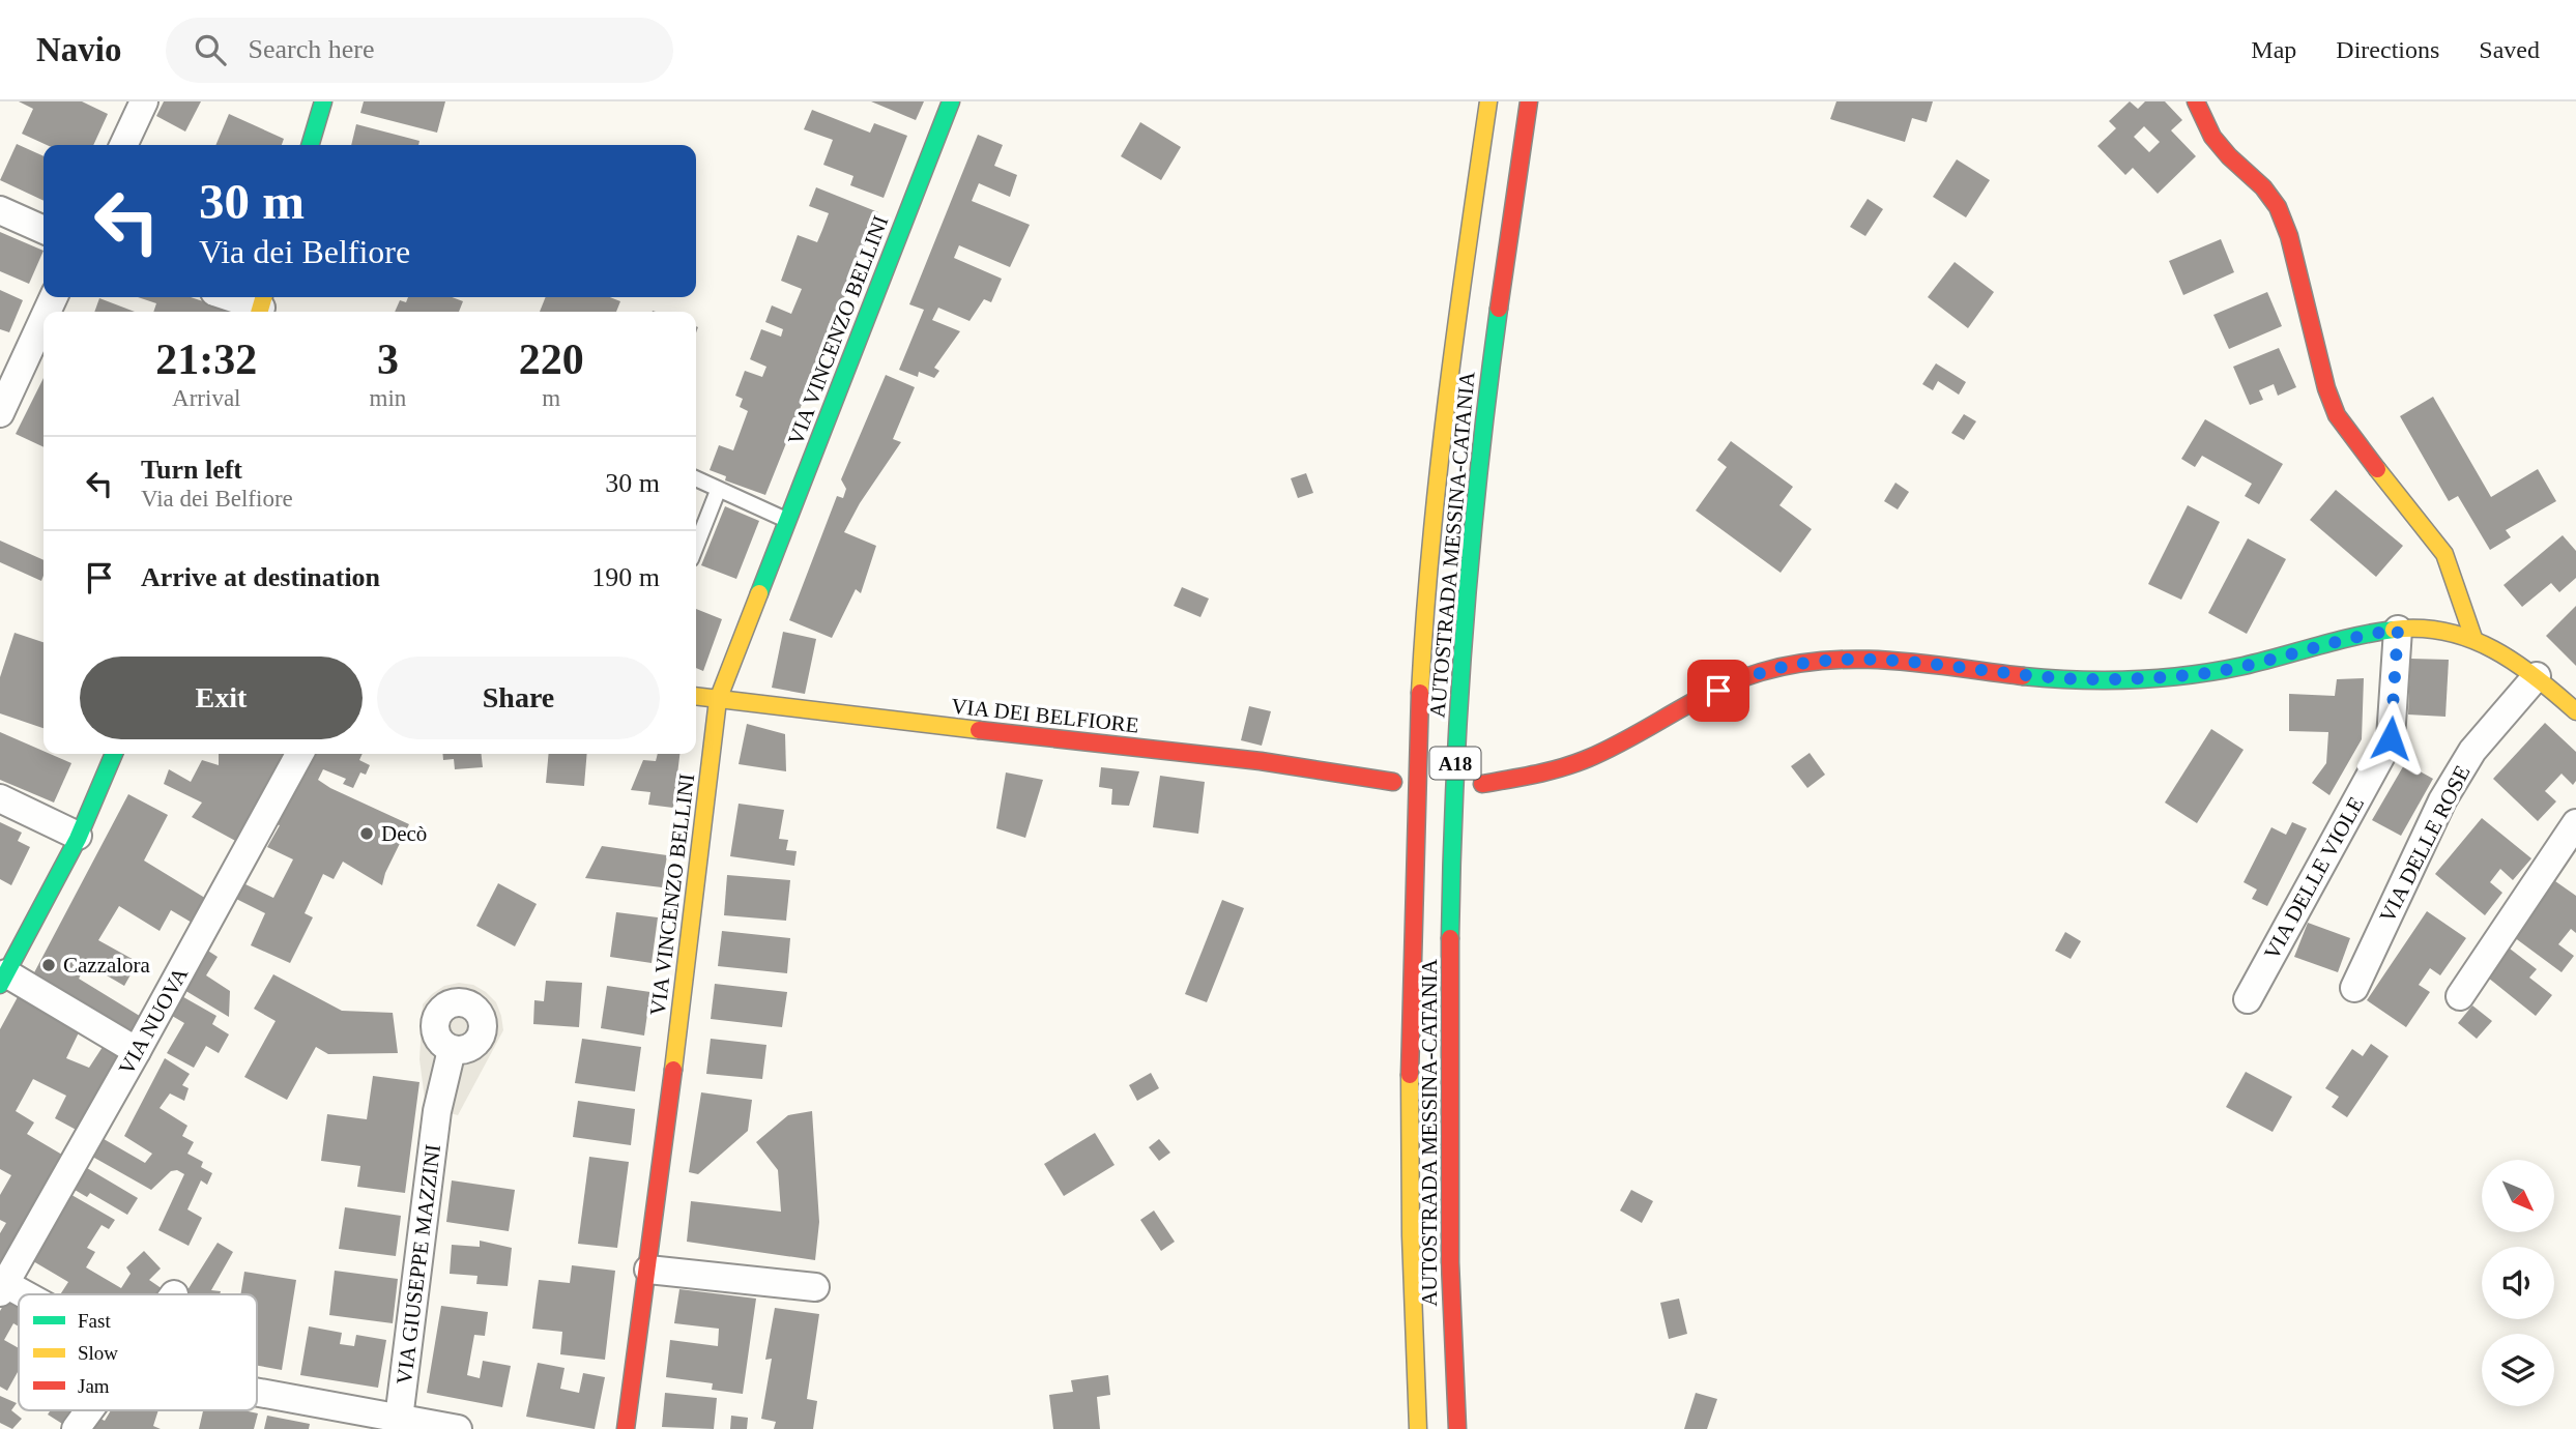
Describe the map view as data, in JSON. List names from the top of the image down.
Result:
{
  "streets": {
    "main road": [
      "VIA VINCENZO BELLINI",
      "AUTOSTRADA MESSINA-CATANIA",
      "VIA DEI BELFIORE",
      "A18"
    ],
    "street": [
      "VIA DELLE ROSE",
      "VIA DELLE VIOLE",
      "VIA NUOVA",
      "VIA GIUSEPPE MAZZINI"
    ]
  },
  "crossings": [
    ["VIA VINCENZO BELLINI", "VIA DEI BELFIORE"]
  ],
  "places": ["Decò", "Cazzalora"],
  "legend": ["Fast", "Slow", "Jam"],
  "north": "bottom right",
  "page": {
    "header": "Navio",
    "search": "Search here",
    "nav": ["Map", "Directions", "Saved"],
    "turn": ["30 m", "Via dei Belfiore"],
    "eta": [
      "21:32",
      "Arrival",
      "3",
      "min",
      "220",
      "m"
    ],
    "list": [
      {
        "name": "Turn left",
        "note": "Via dei Belfiore",
        "value": "30 m"
      },
      {
        "name": "Arrive at destination",
        "value": "190 m"
      }
    ],
    "buttons": ["Exit", "Share"]
  }
}
